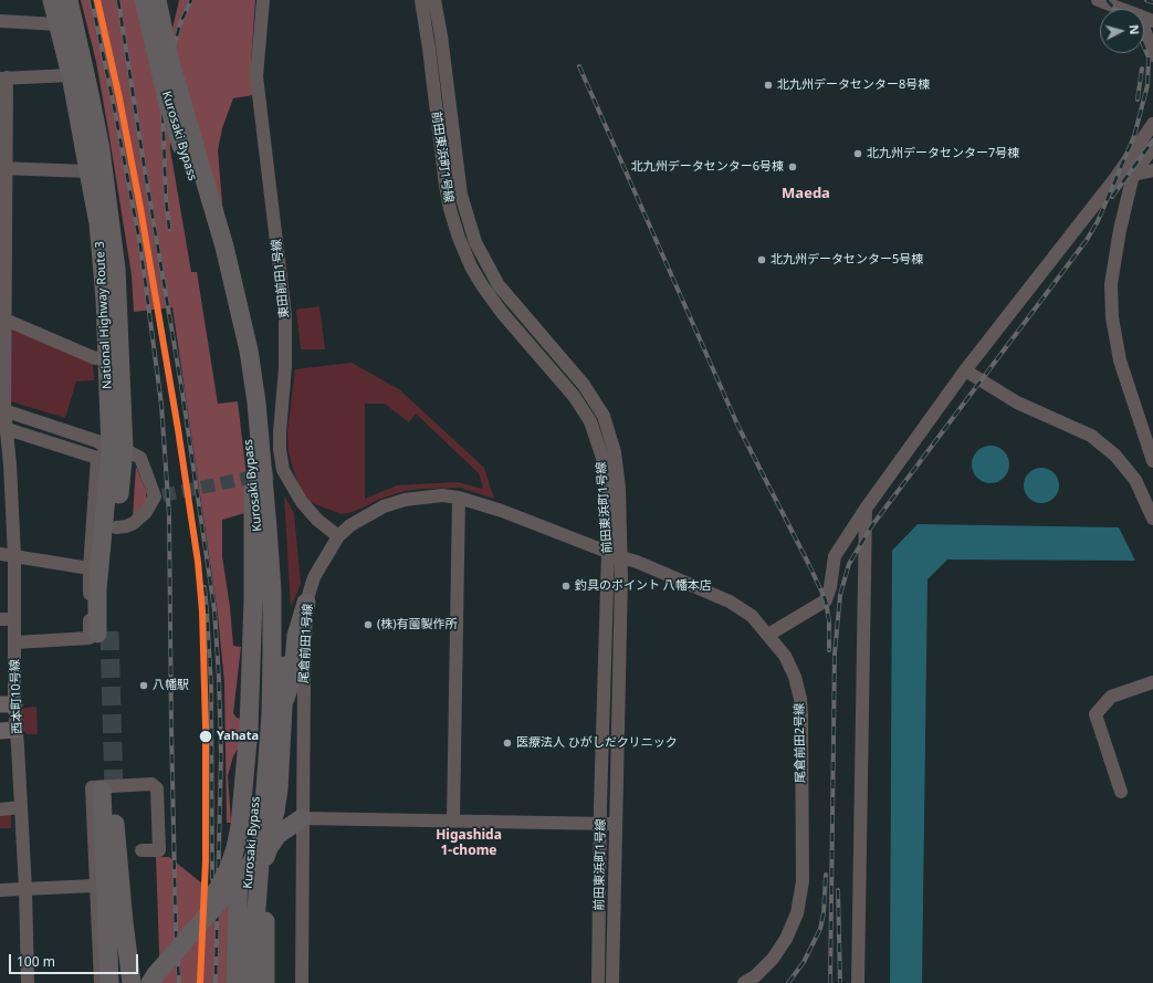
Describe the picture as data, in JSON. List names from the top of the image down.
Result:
{
  "streets": {
    "highway": ["Kurosaki Bypass", "National Highway Route 3"],
    "street": [
      "前田東浜町1号線",
      "東田前田1号線",
      "尾倉前田1号線",
      "西本町10号線",
      "尾倉前田2号線"
    ]
  },
  "crossings": [
    ["前田東浜町1号線", "尾倉前田1号線"],
    ["前田東浜町1号線", "尾倉前田2号線"],
    ["東田前田1号線", "尾倉前田1号線"],
    ["尾倉前田1号線", "尾倉前田2号線"]
  ],
  "districts": ["Maeda", "Higashida 1-chome"],
  "places": [
    "北九州データセンター8号棟",
    "北九州データセンター7号棟",
    "北九州データセンター6号棟",
    "北九州データセンター5号棟",
    "釣具のポイント 八幡本店",
    "(株)有薗製作所",
    "八幡駅",
    "Yahata",
    "医療法人 ひがしだクリニック"
  ],
  "scale_bar": "100 m",
  "north": "right"
}
